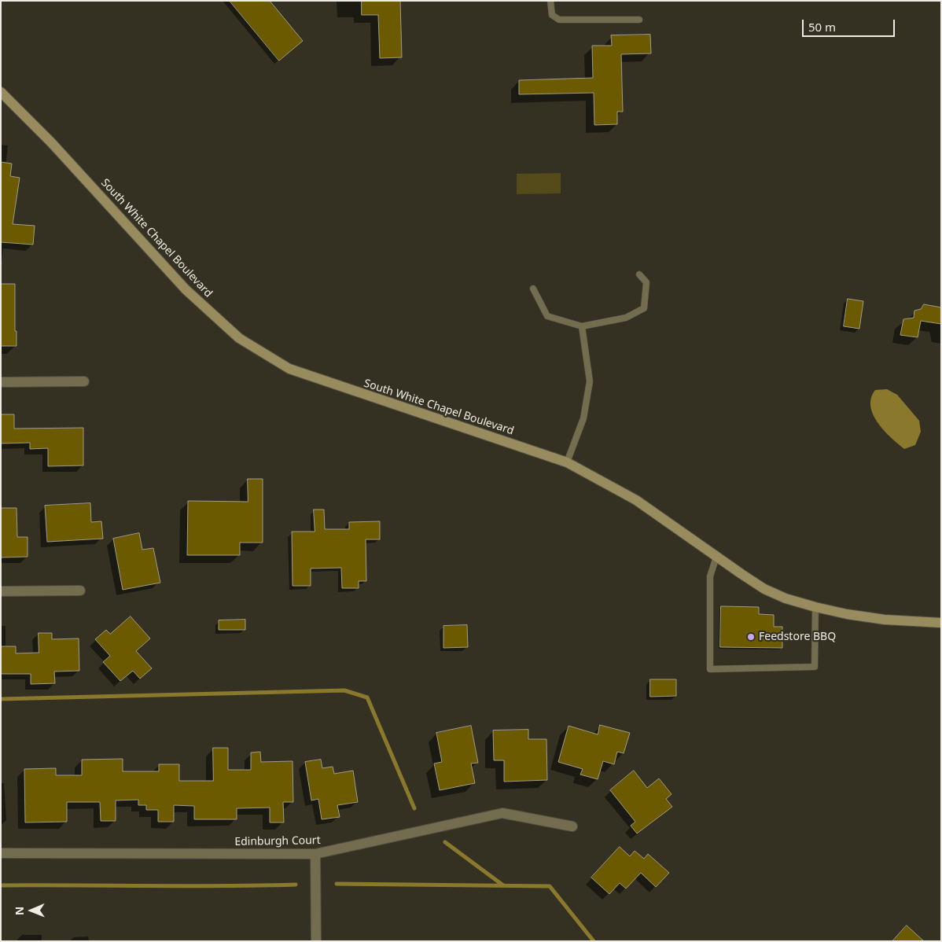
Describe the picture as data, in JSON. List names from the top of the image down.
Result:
{
  "streets": {
    "main road": ["South White Chapel Boulevard"],
    "street": ["Edinburgh Court"]
  },
  "places": ["Feedstore BBQ"],
  "scale_bar": "50 m",
  "north": "left"
}
